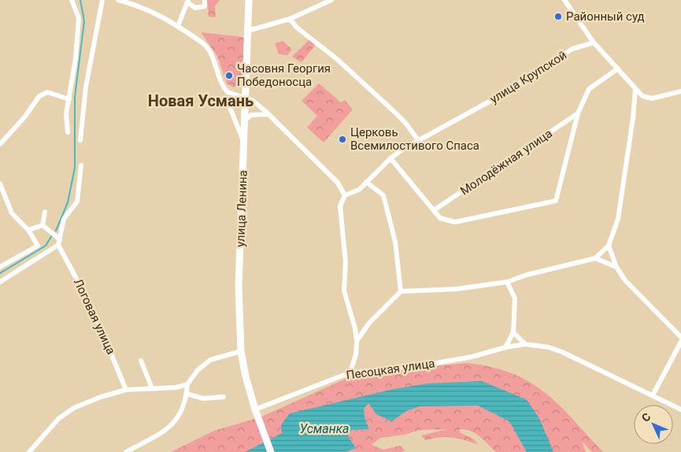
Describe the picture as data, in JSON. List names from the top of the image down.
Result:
{
  "streets": {
    "main road": ["улица Ленина"],
    "street": [
      "улица Крупской",
      "Молодёжная улица",
      "Логовая улица",
      "Песоцкая улица"
    ]
  },
  "crossings": [
    ["улица Крупской", "Молодёжная улица"],
    ["улица Ленина", "Песоцкая улица"]
  ],
  "districts": ["Новая Усмань"],
  "water": ["Усманка"],
  "places": ["Районный суд", "Часовня Георгия Победоносца", "Церковь Всемилостивого Спаса"],
  "north": "top left"
}
